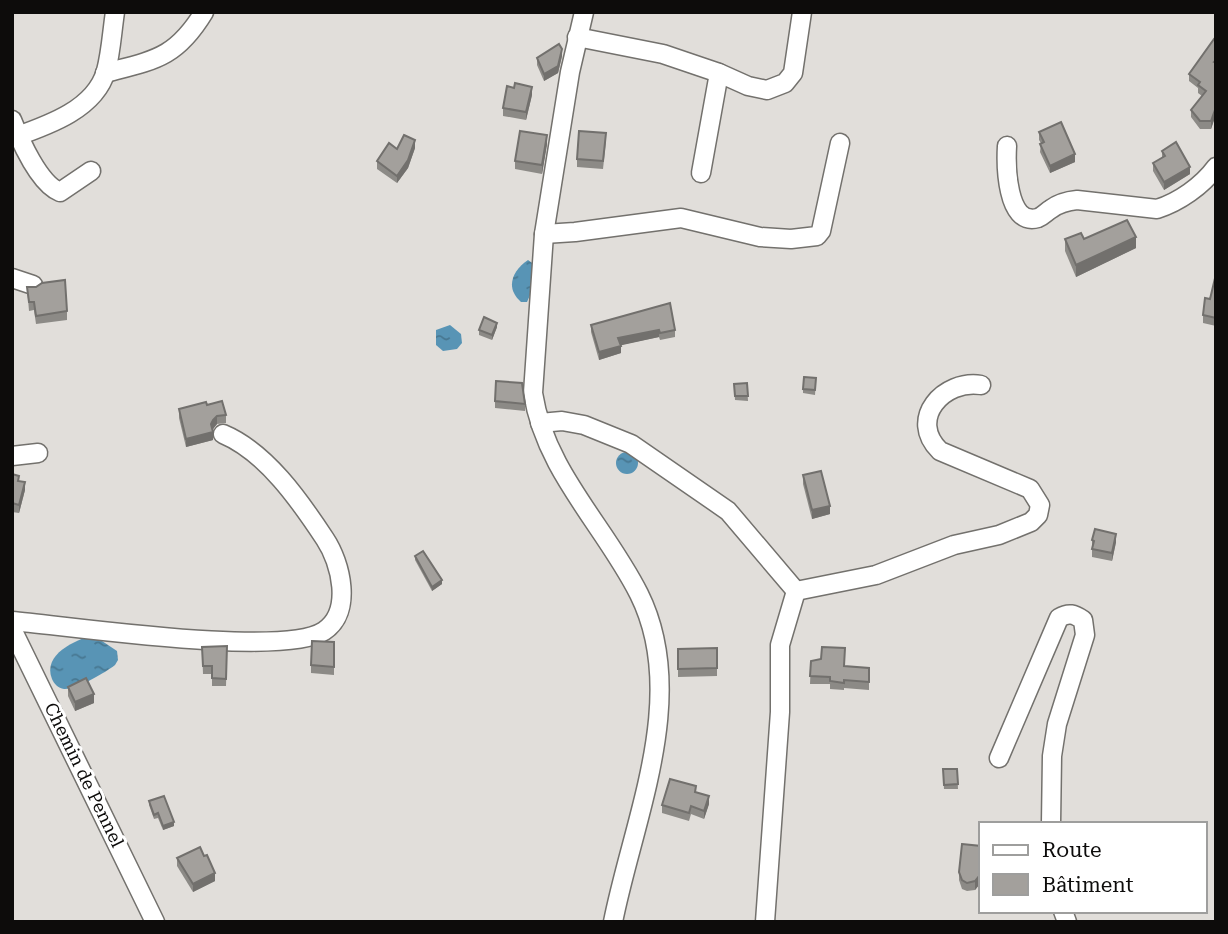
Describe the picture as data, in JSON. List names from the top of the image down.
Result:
{
  "streets": {
    "street": ["Chemin de Pennel"]
  },
  "legend": ["Route", "Bâtiment"]
}
